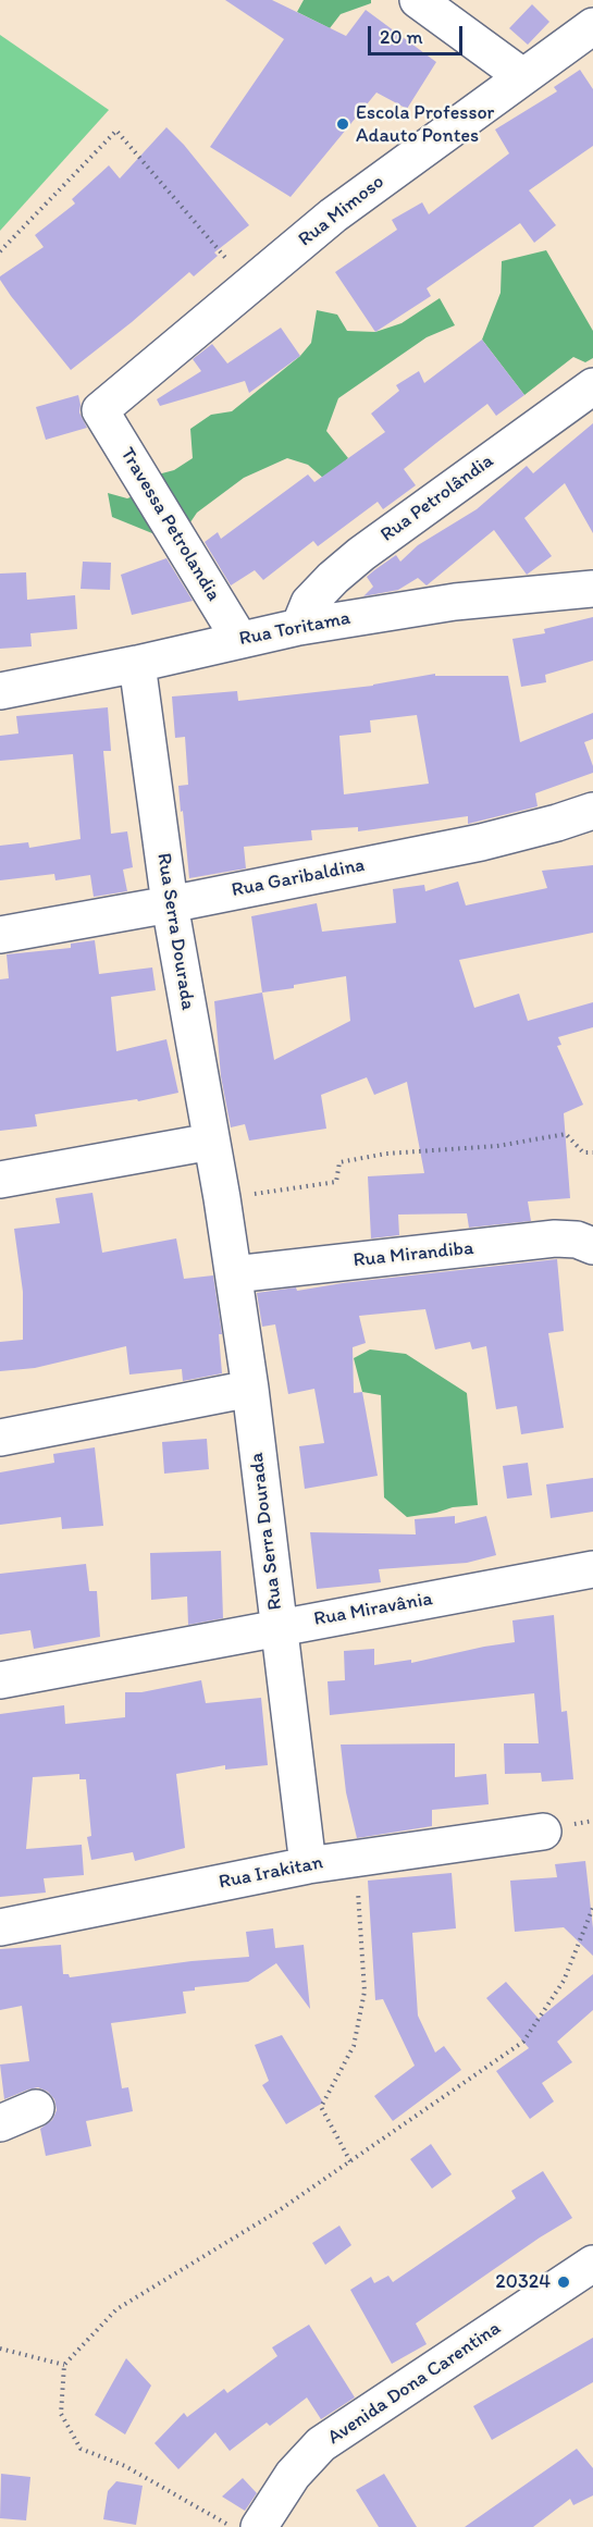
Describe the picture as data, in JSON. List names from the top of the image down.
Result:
{
  "streets": {
    "street": [
      "Rua Mimoso",
      "Rua Petrolândia",
      "Travessa Petrolandia",
      "Rua Toritama",
      "Rua Garibaldina",
      "Rua Serra Dourada",
      "Rua Mirandiba",
      "Rua Miravânia",
      "Rua Irakitan",
      "Avenida Dona Carentina"
    ]
  },
  "crossings": [
    ["Rua Mimoso", "Travessa Petrolandia"],
    ["Rua Petrolândia", "Rua Toritama"],
    ["Travessa Petrolandia", "Rua Toritama"],
    ["Rua Toritama", "Rua Serra Dourada"],
    ["Rua Garibaldina", "Rua Serra Dourada"],
    ["Rua Serra Dourada", "Rua Mirandiba"],
    ["Rua Serra Dourada", "Rua Miravânia"],
    ["Rua Serra Dourada", "Rua Irakitan"]
  ],
  "places": ["Escola Professor Adauto Pontes", "20324"],
  "scale_bar": "20 m"
}
